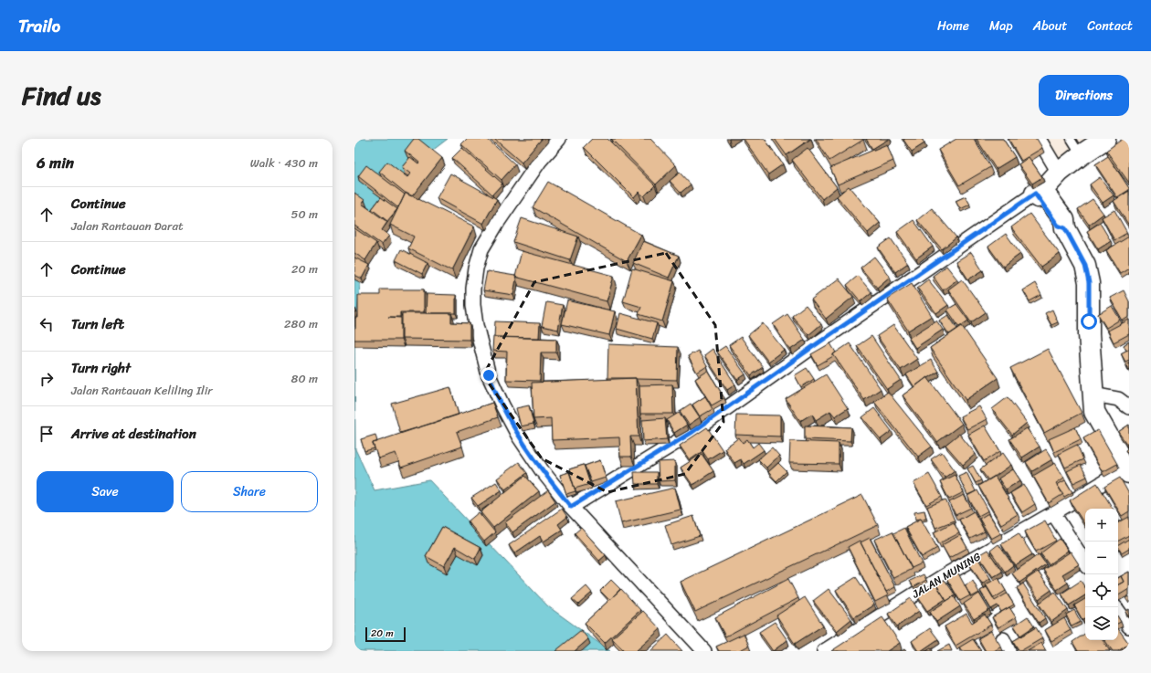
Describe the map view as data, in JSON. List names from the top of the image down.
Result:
{
  "streets": {
    "street": ["JALAN MUNING"]
  },
  "scale_bar": "20 m",
  "page": {
    "header": "Trailo",
    "nav": [
      "Home",
      "Map",
      "About",
      "Contact"
    ],
    "title": "Find us",
    "buttons": [
      "Directions",
      ["Save", "Share"]
    ],
    "heading": ["6 min", "Walk · 430 m"],
    "list": [
      ["Continue", "Jalan Rantauan Darat", "50 m"],
      ["Continue", "20 m"],
      ["Turn left", "280 m"],
      ["Turn right", "Jalan Rantauan Keliling Ilir", "80 m"],
      "Arrive at destination"
    ],
    "map_buttons": ["+", "−"],
    "scale": "20 m"
  }
}
